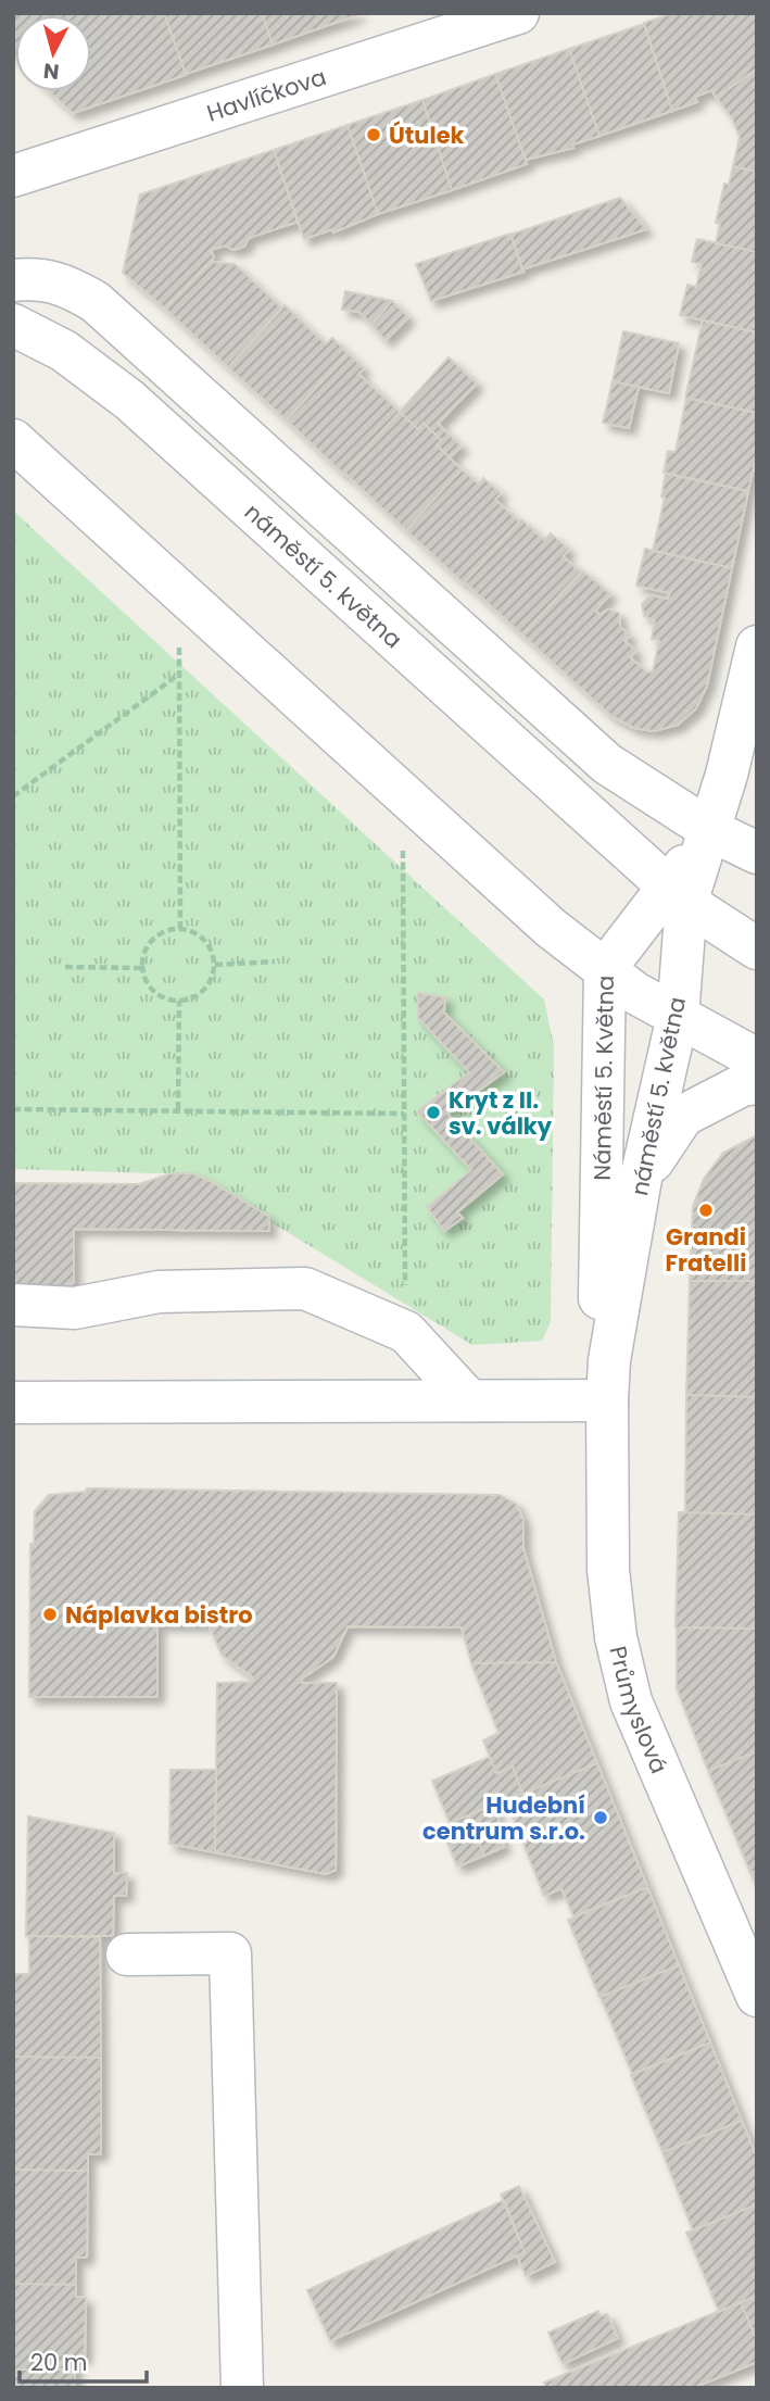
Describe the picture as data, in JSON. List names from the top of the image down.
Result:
{
  "streets": {
    "street": [
      "Havlíčkova",
      "náměstí 5. května",
      "Náměstí 5. Května",
      "Průmyslová"
    ]
  },
  "crossings": [
    ["náměstí 5. května", "Náměstí 5. Května"],
    ["náměstí 5. května", "Průmyslová"],
    ["Náměstí 5. Května", "Průmyslová"]
  ],
  "places": [
    "Útulek",
    "Kryt z II. sv. války",
    "Grandi Fratelli",
    "Náplavka bistro",
    "Hudební centrum s.r.o."
  ],
  "scale_bar": "20 m",
  "north": "bottom"
}
